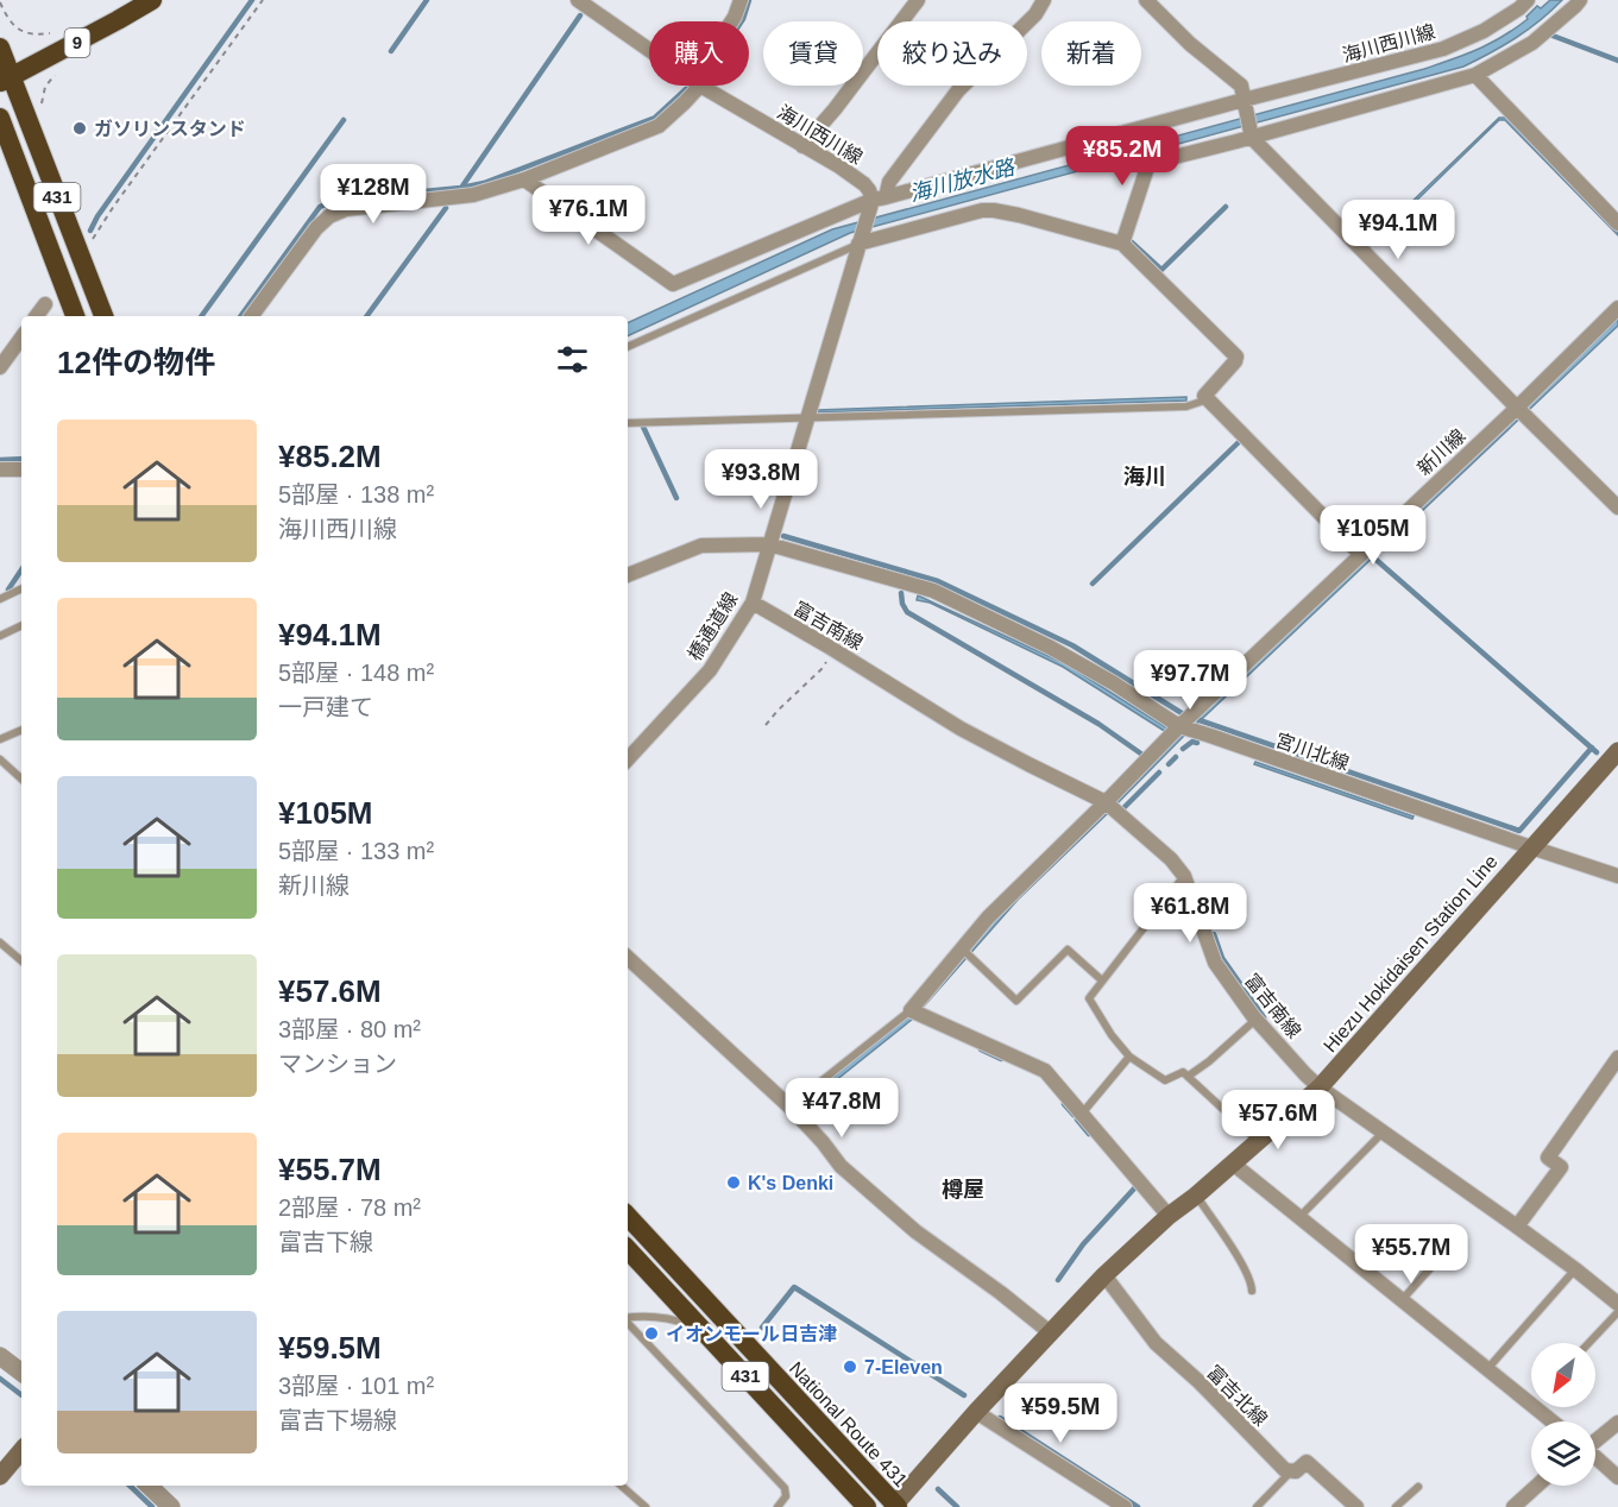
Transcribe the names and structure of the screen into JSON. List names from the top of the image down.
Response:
{
  "streets": {
    "highway": ["9", "431", "National Route 431"],
    "main road": ["Hiezu Hokidaisen Station Line"],
    "street": [
      "海川西川線",
      "新川線",
      "富吉南線",
      "橋通道線",
      "宮川北線",
      "富吉北線"
    ]
  },
  "crossings": [
    ["9", "431"],
    ["海川西川線", "橋通道線"],
    ["新川線", "富吉南線"],
    ["新川線", "宮川北線"],
    ["富吉南線", "橋通道線"],
    ["富吉南線", "Hiezu Hokidaisen Station Line"],
    ["橋通道線", "宮川北線"],
    ["宮川北線", "Hiezu Hokidaisen Station Line"],
    ["Hiezu Hokidaisen Station Line", "富吉北線"],
    ["Hiezu Hokidaisen Station Line", "National Route 431"]
  ],
  "districts": ["海川", "樽屋"],
  "water": ["海川放水路"],
  "places": [
    "ガソリンスタンド",
    "K's Denki",
    "イオンモール日吉津",
    "7-Eleven"
  ],
  "north": "bottom left",
  "page": {
    "chip": [
      "購入",
      "賃貸",
      "絞り込み",
      "新着"
    ],
    "price": [
      "¥85.2M",
      "¥128M",
      "¥76.1M",
      "¥94.1M",
      "¥93.8M",
      "¥105M",
      "¥97.7M",
      "¥61.8M",
      "¥47.8M",
      "¥57.6M",
      "¥55.7M",
      "¥59.5M"
    ],
    "heading": "12件の物件",
    "list": [
      {
        "name": "¥85.2M",
        "note": "5部屋 · 138 m² · 海川西川線"
      },
      {
        "name": "¥94.1M",
        "note": "5部屋 · 148 m² · 一戸建て"
      },
      {
        "name": "¥105M",
        "note": "5部屋 · 133 m² · 新川線"
      },
      {
        "name": "¥57.6M",
        "note": "3部屋 · 80 m² · マンション"
      },
      {
        "name": "¥55.7M",
        "note": "2部屋 · 78 m² · 富吉下線"
      },
      {
        "name": "¥59.5M",
        "note": "3部屋 · 101 m² · 富吉下場線"
      }
    ]
  }
}
